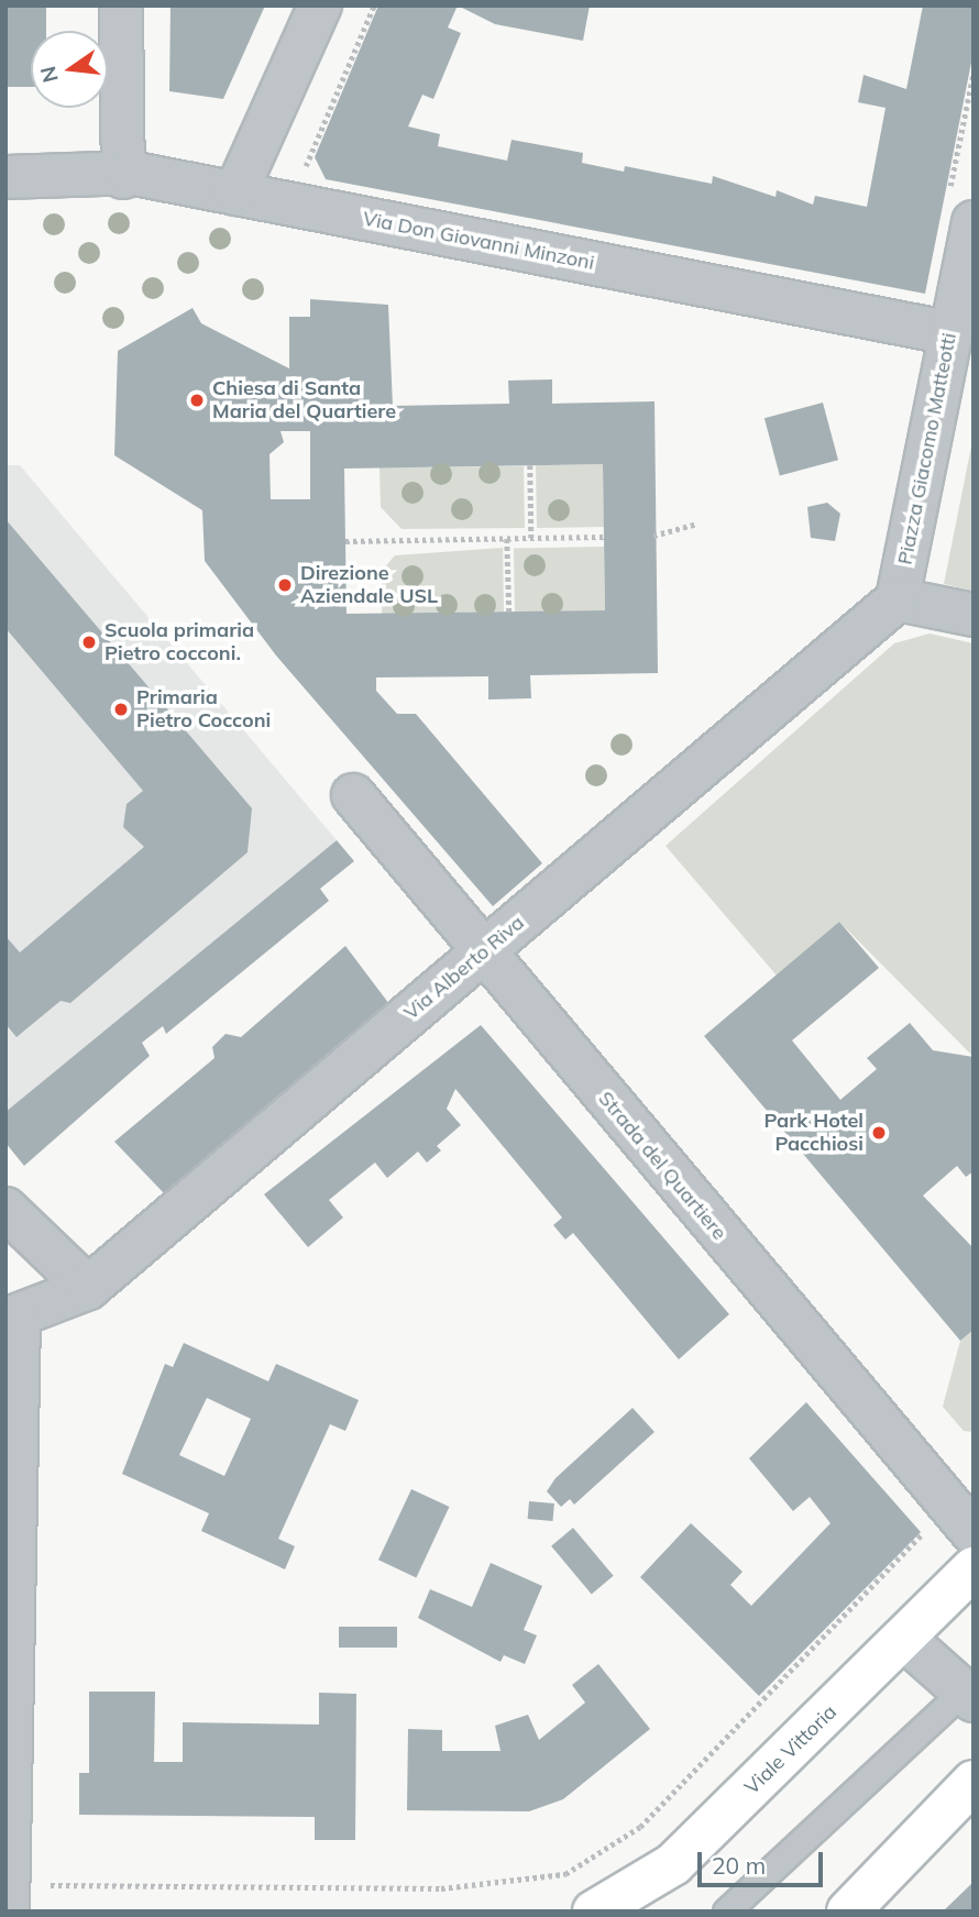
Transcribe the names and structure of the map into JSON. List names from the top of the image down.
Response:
{
  "streets": {
    "main road": ["Viale Vittoria"],
    "street": [
      "Via Don Giovanni Minzoni",
      "Piazza Giacomo Matteotti",
      "Via Alberto Riva",
      "Strada del Quartiere"
    ]
  },
  "crossings": [
    ["Via Don Giovanni Minzoni", "Piazza Giacomo Matteotti"],
    ["Piazza Giacomo Matteotti", "Via Alberto Riva"],
    ["Via Alberto Riva", "Strada del Quartiere"]
  ],
  "places": [
    "Chiesa di Santa Maria del Quartiere",
    "Direzione Aziendale USL",
    "Scuola primaria Pietro cocconi.",
    "Primaria Pietro Cocconi",
    "Park Hotel Pacchiosi"
  ],
  "scale_bar": "20 m",
  "north": "left"
}
